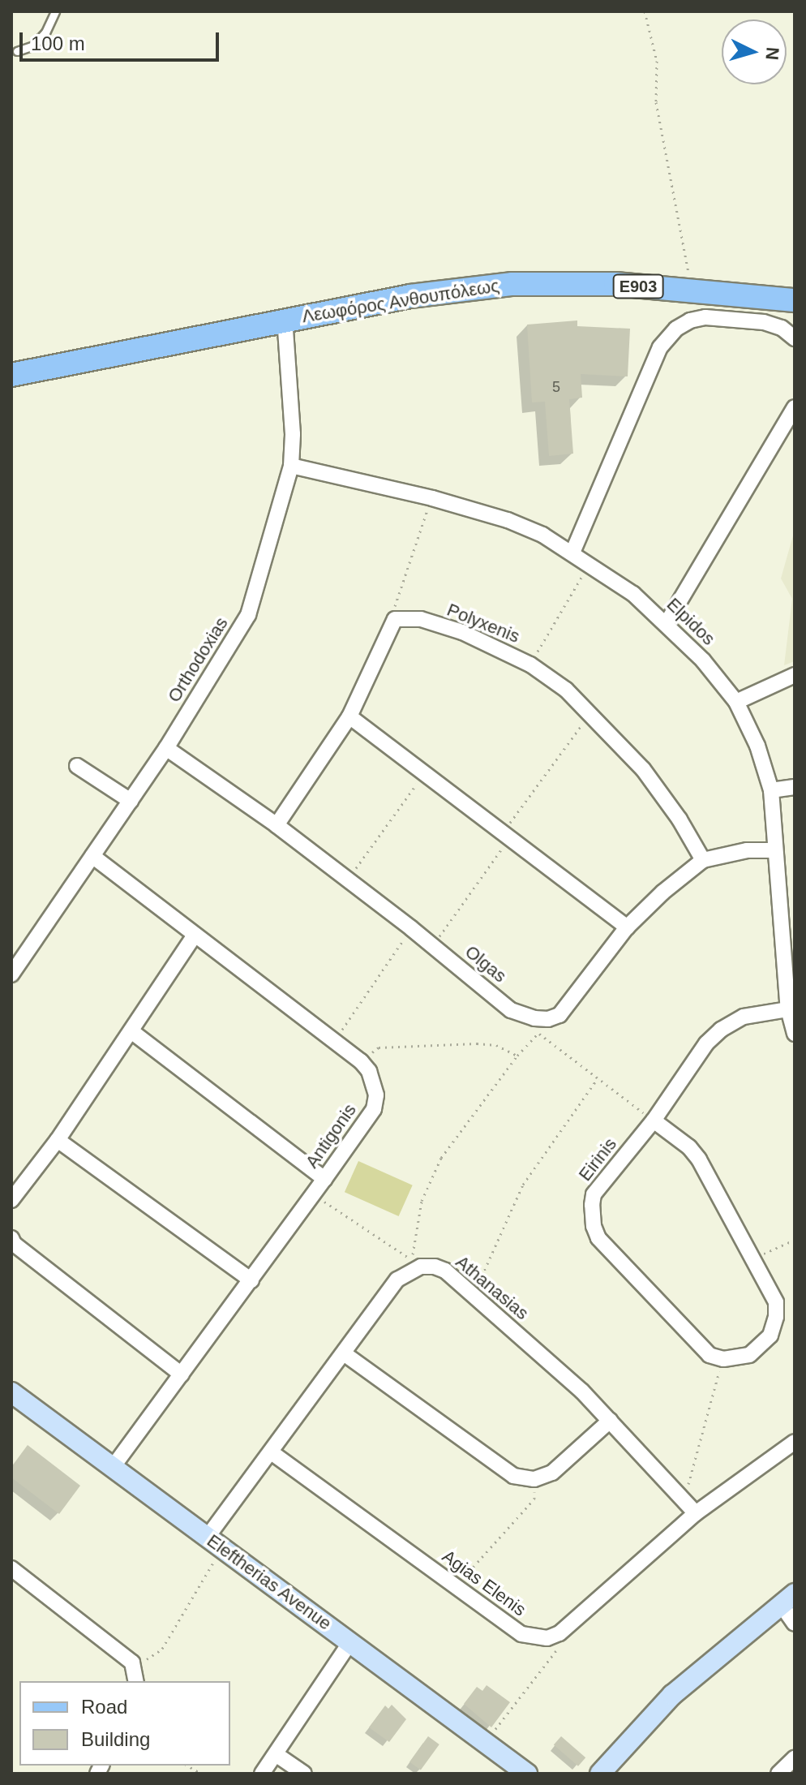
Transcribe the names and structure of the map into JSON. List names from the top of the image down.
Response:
{
  "streets": {
    "main road": ["E903", "Λεωφόρος Ανθουπόλεως", "Eleftherias Avenue"],
    "street": [
      "Elpidos",
      "Polyxenis",
      "Orthodoxias",
      "Olgas",
      "Antigonis",
      "Eirinis",
      "Athanasias",
      "Agias Elenis"
    ]
  },
  "crossings": [
    ["Λεωφόρος Ανθουπόλεως", "Orthodoxias"],
    ["Elpidos", "Orthodoxias"],
    ["Elpidos", "Eirinis"],
    ["Orthodoxias", "Olgas"],
    ["Orthodoxias", "Antigonis"],
    ["Antigonis", "Eleftherias Avenue"],
    ["Athanasias", "Eleftherias Avenue"],
    ["Athanasias", "Agias Elenis"]
  ],
  "house_numbers": ["5"],
  "legend": ["Road", "Building"],
  "scale_bar": "100 m",
  "north": "right"
}
